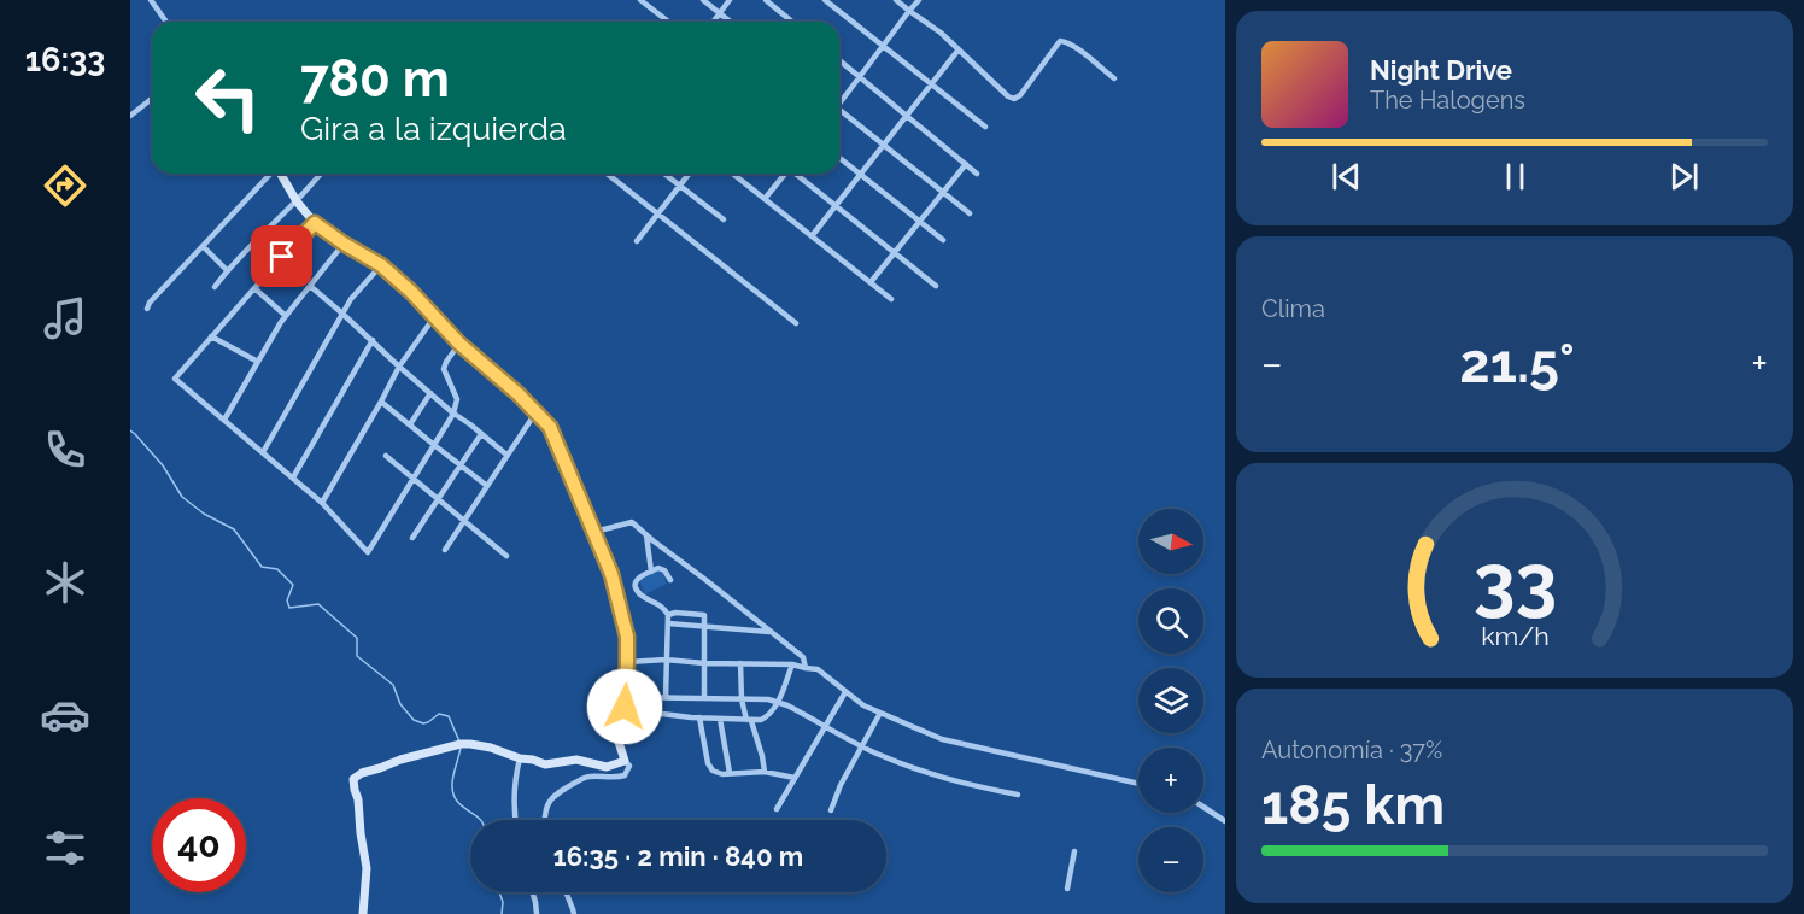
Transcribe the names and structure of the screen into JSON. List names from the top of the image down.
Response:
{
  "north": "right",
  "page": {
    "tabs": "16:33",
    "turn": ["780 m", "Gira a la izquierda"],
    "song": ["Night Drive", "The Halogens"],
    "tile": [
      "Clima",
      ["Autonomía · 37%", "185 km"]
    ],
    "heat": ["−", "21.5°", "+"],
    "map_buttons": ["+", "−"],
    "limit": "40",
    "trip": "16:35 · 2 min · 840 m",
    "gauge": ["33", "km/h"]
  }
}
